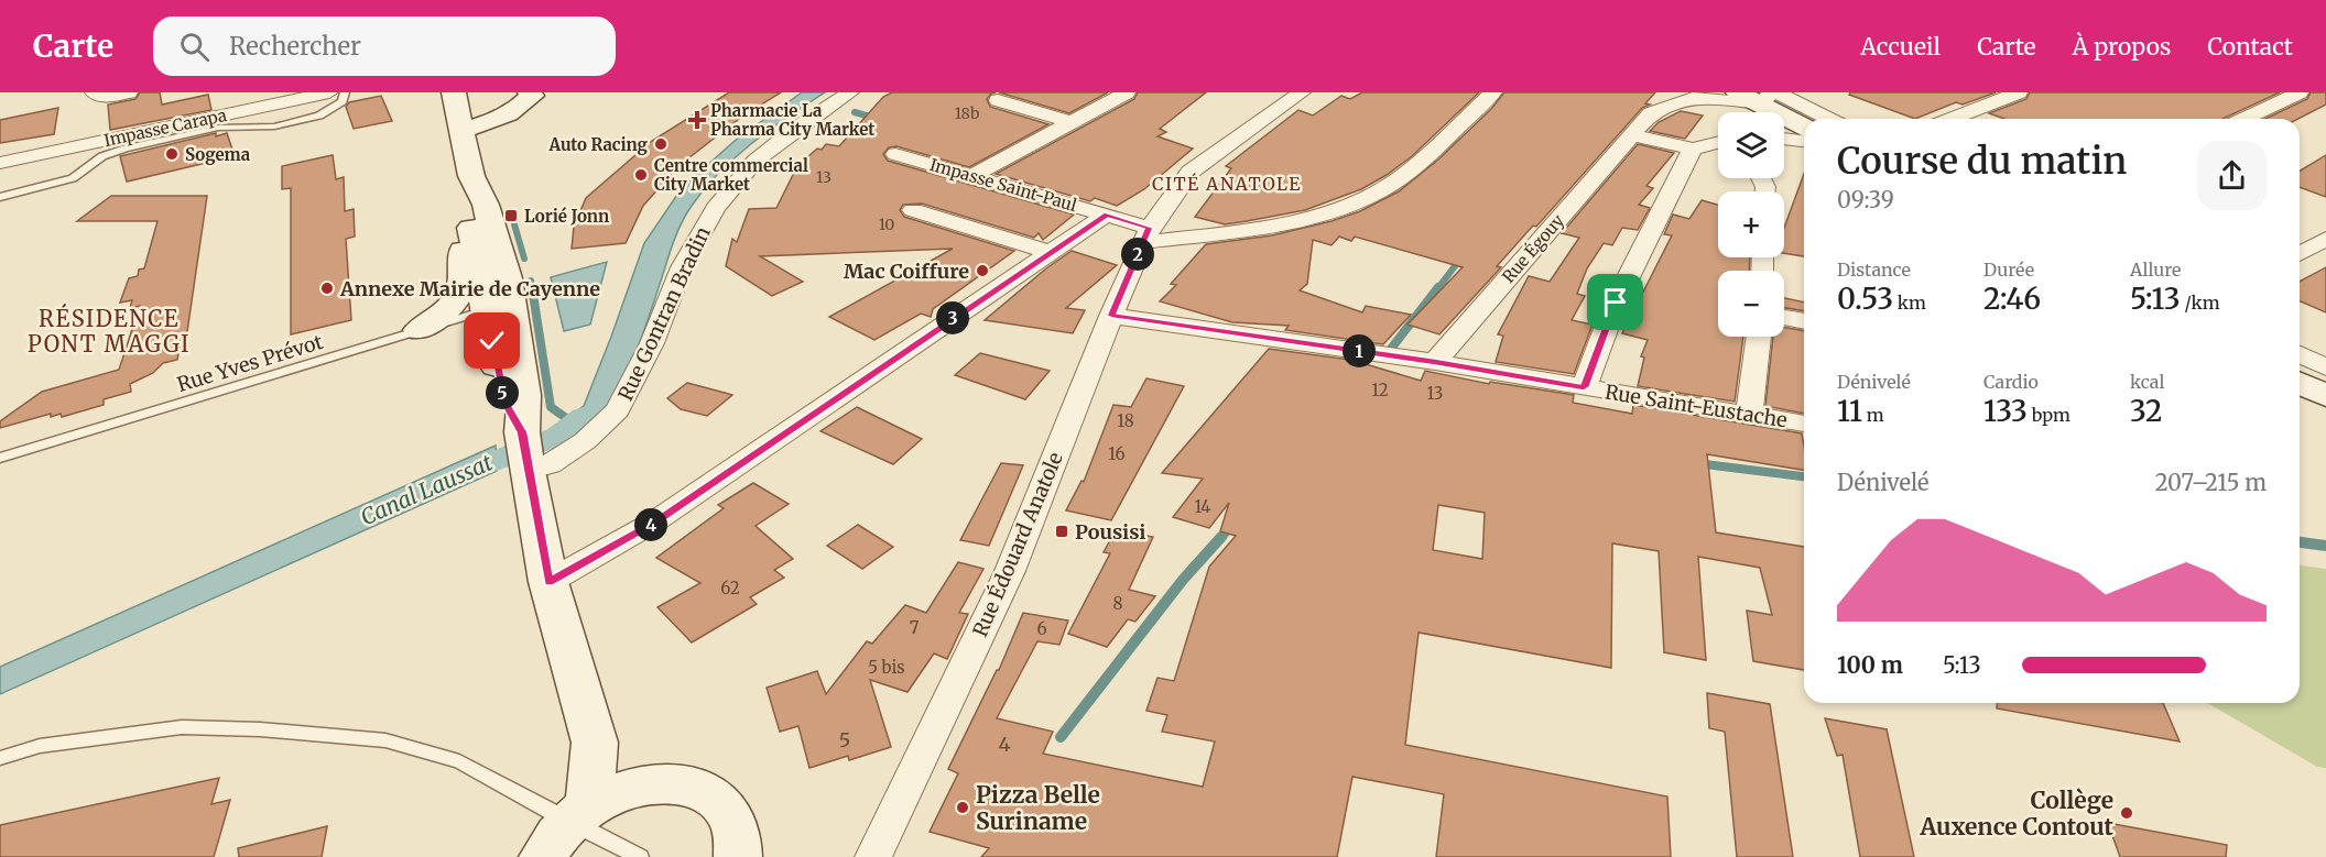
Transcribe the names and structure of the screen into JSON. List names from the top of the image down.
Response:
{
  "streets": {
    "street": [
      "Impasse Carapa",
      "Impasse Saint-Paul",
      "Rue Égouy",
      "Rue Gontran Bradin",
      "Rue Saint-Eustache",
      "Rue Édouard Anatole"
    ],
    "lane": ["Rue Yves Prévot"]
  },
  "crossings": [
    ["Impasse Saint-Paul", "Rue Édouard Anatole"],
    ["Rue Égouy", "Rue Saint-Eustache"],
    ["Rue Saint-Eustache", "Rue Édouard Anatole"]
  ],
  "districts": ["CITÉ ANATOLE", "RÉSIDENCE PONT MAGGI"],
  "water": ["Canal Laussat"],
  "places": {
    "health": ["Pharmacie La Pharma City Market"],
    "other": [
      "Auto Racing",
      "Sogema",
      "Centre commercial City Market",
      "Mac Coiffure",
      "Annexe Mairie de Cayenne",
      "Pizza Belle Suriname",
      "Collège Auxence Contout"
    ],
    "transit": ["Lorié Jonn", "Pousisi"]
  },
  "house_numbers": [
    "18b",
    "13",
    "10",
    "12",
    "13",
    "18",
    "16",
    "14",
    "62",
    "8",
    "7",
    "6",
    "5 bis",
    "5",
    "4"
  ],
  "page": {
    "header": "Carte",
    "search": "Rechercher",
    "nav": [
      "Accueil",
      "Carte",
      "À propos",
      "Contact"
    ],
    "map_buttons": ["+", "−"],
    "heading": ["Course du matin", "09:39"],
    "stats": [
      ["Distance", "0.53 km"],
      ["Durée", "2:46"],
      ["Allure", "5:13 /km"],
      ["Dénivelé", "11 m"],
      ["Cardio", "133 bpm"],
      ["kcal", "32"]
    ],
    "pins": [
      "2",
      "3",
      "1",
      "5",
      "4"
    ],
    "chart": ["Dénivelé", "207–215 m"],
    "list": [
      {
        "name": "100 m",
        "note": "5:13"
      }
    ]
  }
}
